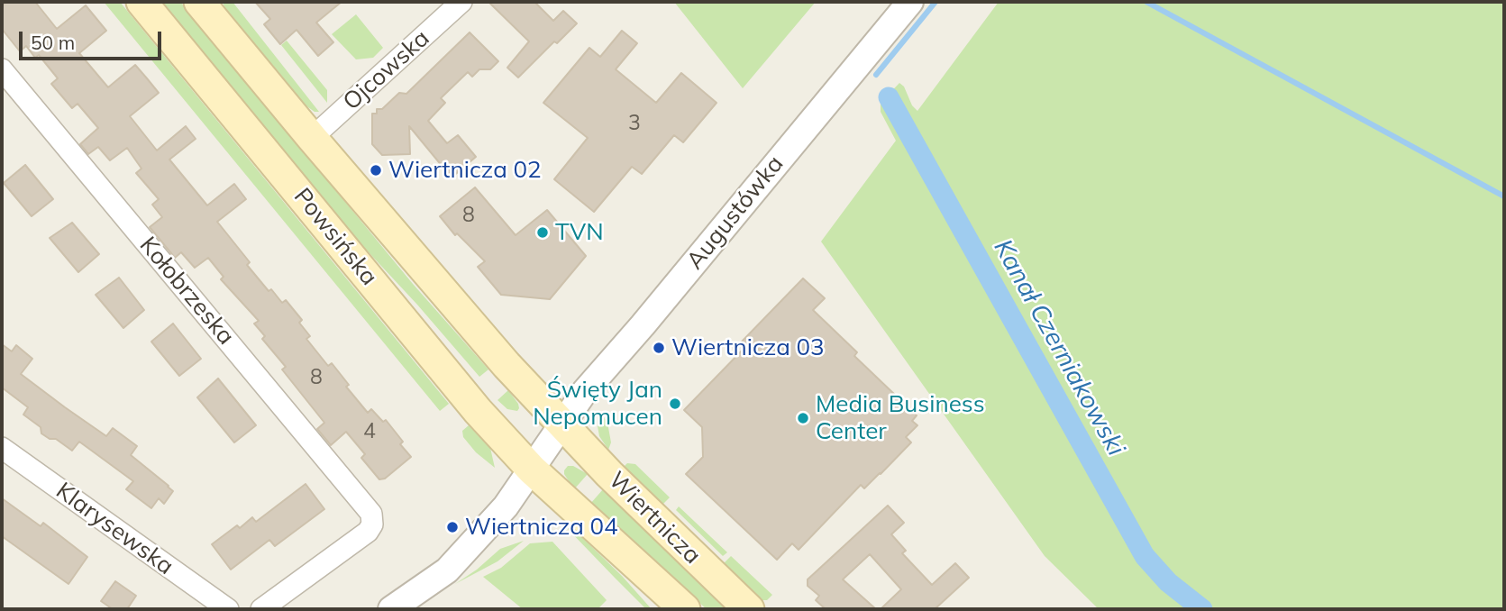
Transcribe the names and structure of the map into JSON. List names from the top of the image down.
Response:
{
  "streets": {
    "main road": ["Powsińska", "Wiertnicza"],
    "street": [
      "Ojcowska",
      "Augustówka",
      "Kołobrzeska",
      "Klarysewska"
    ]
  },
  "crossings": [
    ["Ojcowska", "Powsińska"],
    ["Augustówka", "Powsińska"],
    ["Augustówka", "Wiertnicza"],
    ["Powsińska", "Wiertnicza"]
  ],
  "water": ["Kanał Czerniakowski"],
  "places": [
    "Wiertnicza 02",
    "TVN",
    "Wiertnicza 03",
    "Święty Jan Nepomucen",
    "Media Business Center",
    "Wiertnicza 04"
  ],
  "house_numbers": [
    "3",
    "8",
    "8",
    "4"
  ],
  "scale_bar": "50 m"
}
